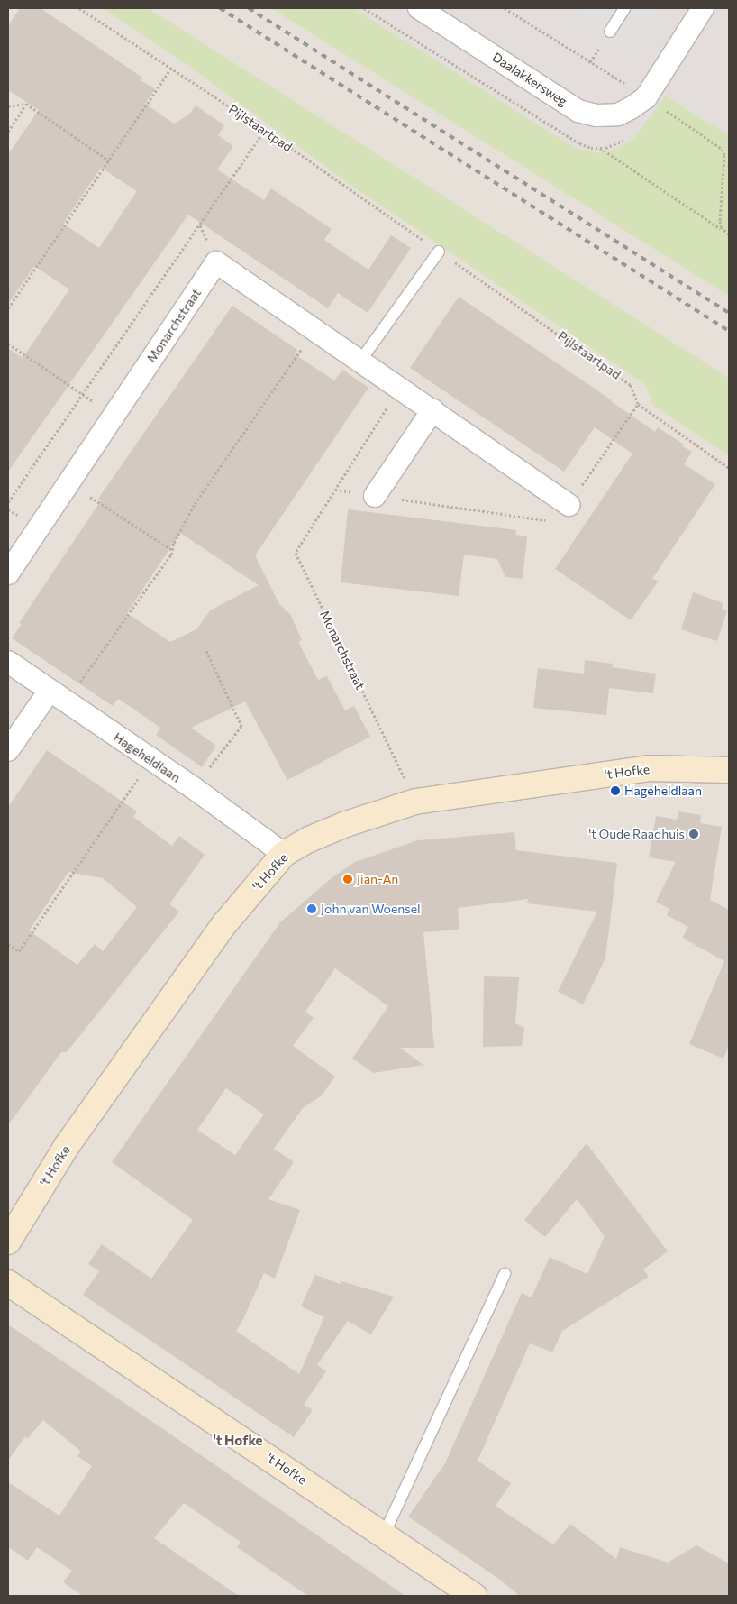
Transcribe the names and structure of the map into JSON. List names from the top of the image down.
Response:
{
  "streets": {
    "street": [
      "Daalakkersweg",
      "Monarchstraat",
      "Hageheldlaan",
      "'t Hofke"
    ],
    "path": ["Pijlstaartpad"]
  },
  "crossings": [
    ["Monarchstraat", "'t Hofke"],
    ["Hageheldlaan", "'t Hofke"]
  ],
  "districts": ["'t Hofke"],
  "places": [
    "Hageheldlaan",
    "'t Oude Raadhuis",
    "Jian-An",
    "John van Woensel"
  ]
}
